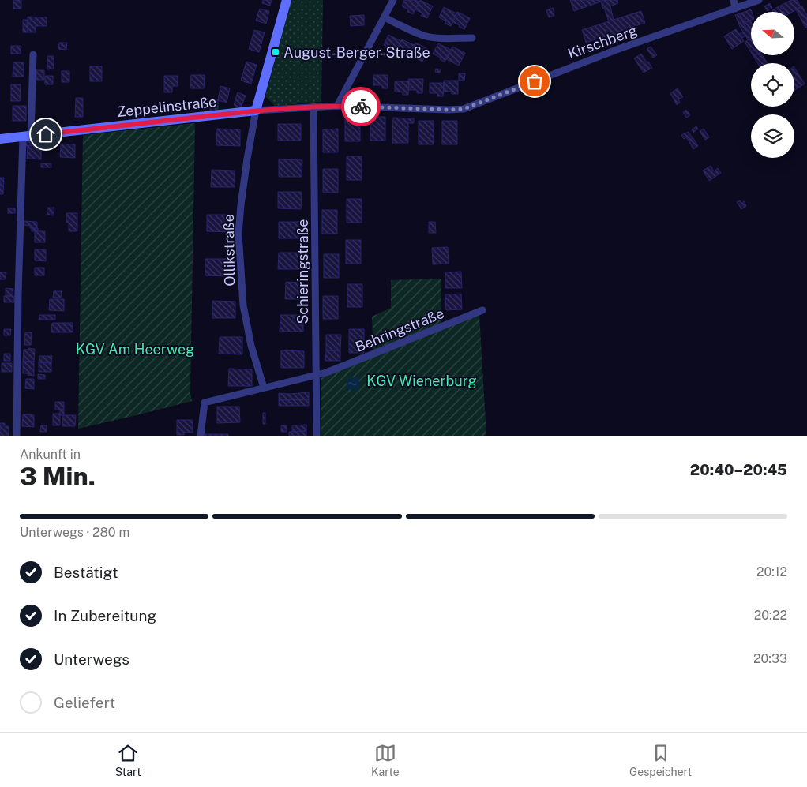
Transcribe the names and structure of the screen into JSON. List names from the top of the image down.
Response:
{
  "streets": {
    "street": [
      "Kirschberg",
      "Zeppelinstraße",
      "Ollikstraße",
      "Schieringstraße",
      "Behringstraße"
    ]
  },
  "crossings": [
    ["Kirschberg", "Zeppelinstraße"],
    ["Zeppelinstraße", "Ollikstraße"],
    ["Zeppelinstraße", "Schieringstraße"],
    ["Schieringstraße", "Behringstraße"]
  ],
  "parks": ["KGV Am Heerweg", "KGV Wienerburg"],
  "places": {
    "transit": ["August-Berger-Straße"]
  },
  "north": "left",
  "page": {
    "heading": ["3 Min.", "Ankunft in", "20:40–20:45"],
    "bar": "Unterwegs · 280 m",
    "list": [
      ["Bestätigt", "20:12"],
      ["In Zubereitung", "20:22"],
      ["Unterwegs", "20:33"],
      "Geliefert"
    ],
    "tabs": ["Start", "Karte", "Gespeichert"]
  }
}
